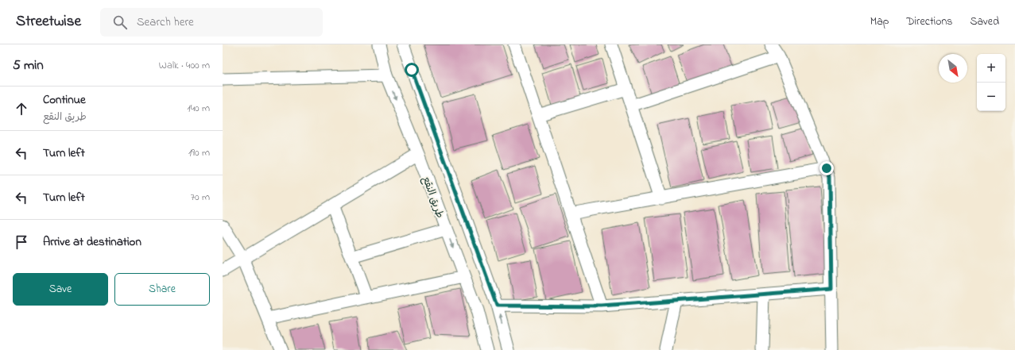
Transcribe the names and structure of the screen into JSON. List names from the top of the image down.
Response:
{
  "streets": {
    "street": ["طريق النقع"]
  },
  "north": "bottom right",
  "page": {
    "header": "Streetwise",
    "search": "Search here",
    "nav": ["Map", "Directions", "Saved"],
    "heading": ["5 min", "Walk · 400 m"],
    "map_buttons": ["+", "−"],
    "list": [
      ["Continue", "طريق النقع", "140 m"],
      ["Turn left", "190 m"],
      ["Turn left", "70 m"],
      "Arrive at destination"
    ],
    "buttons": ["Save", "Share"]
  }
}
